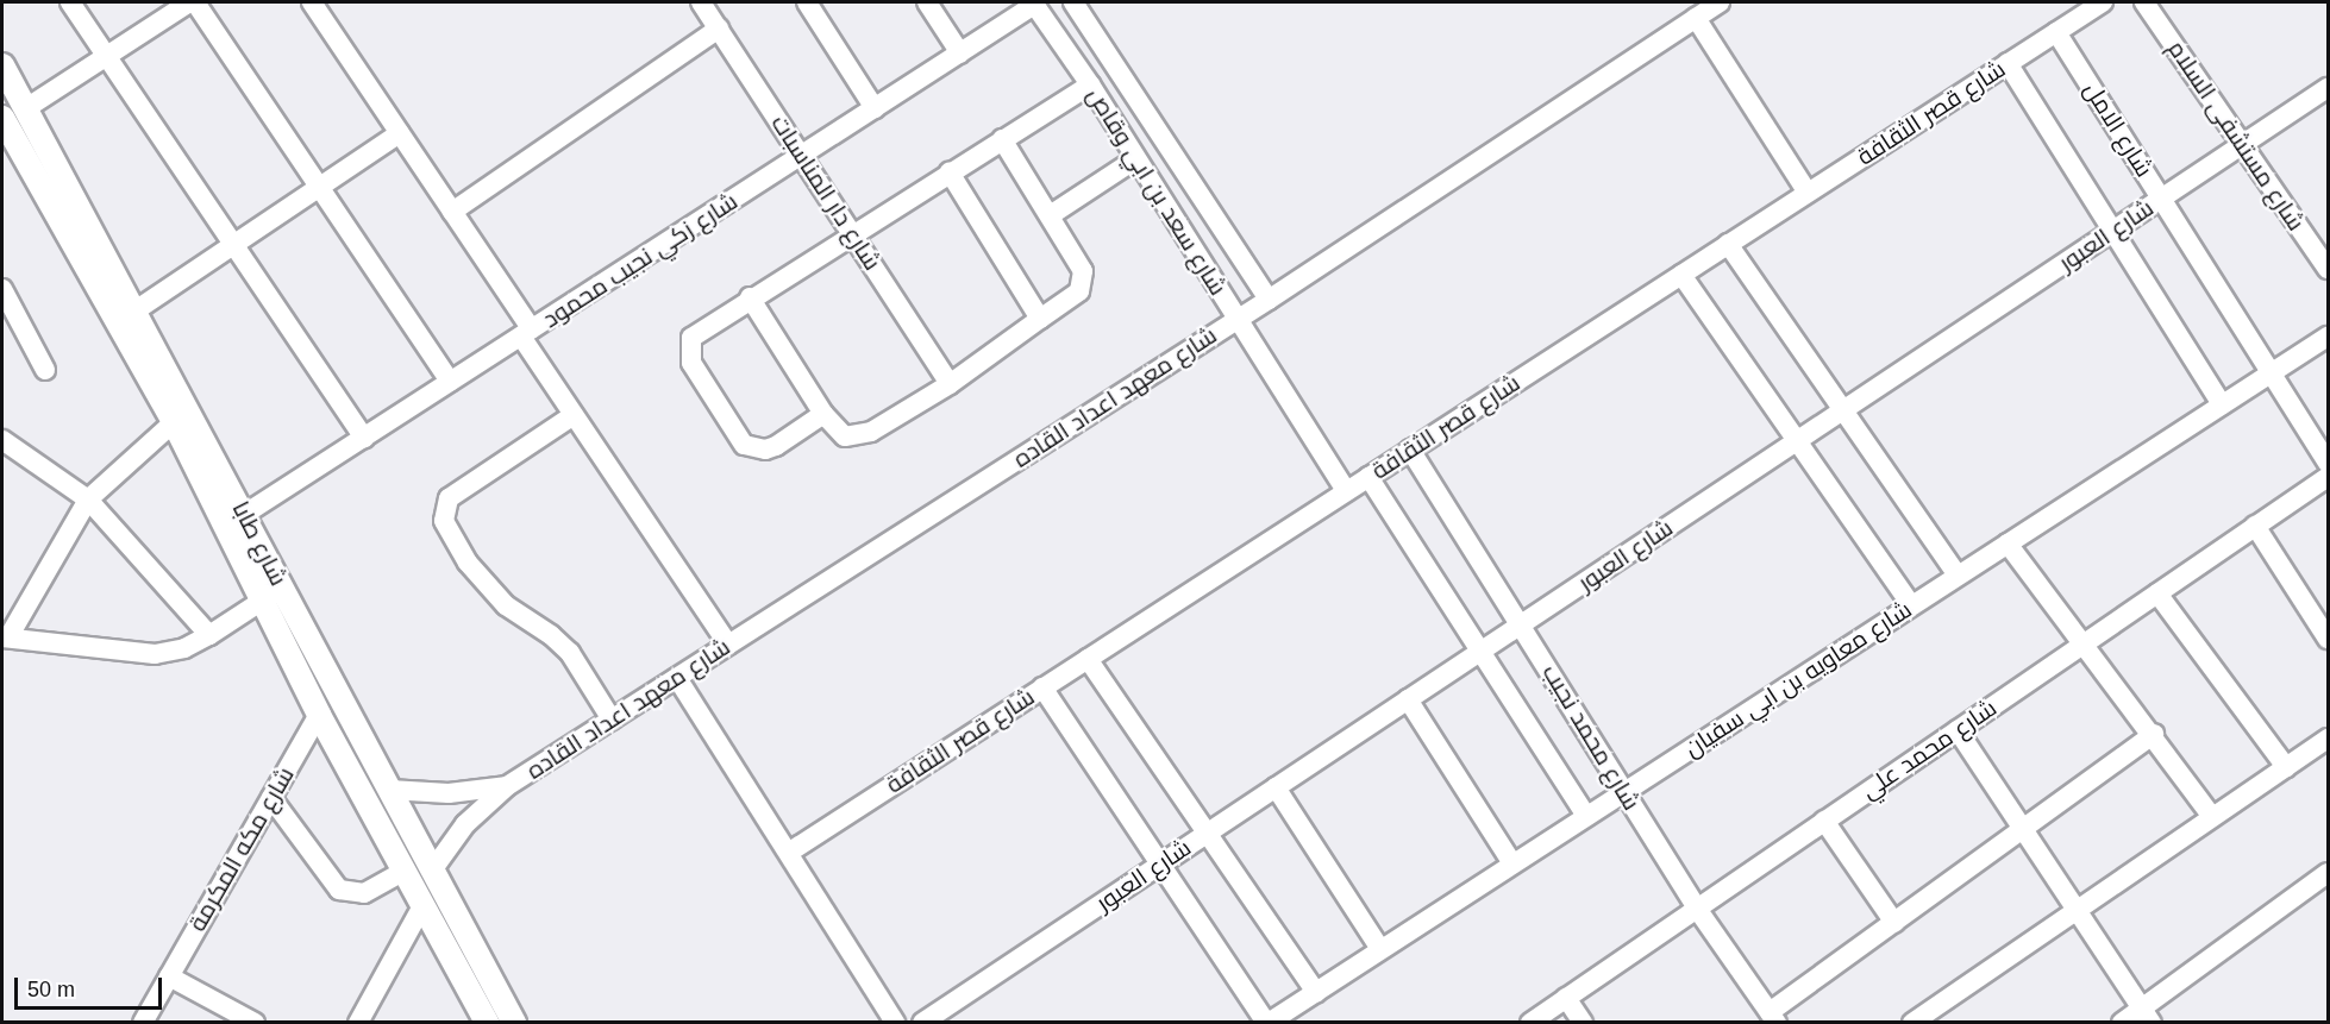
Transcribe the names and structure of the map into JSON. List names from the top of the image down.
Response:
{
  "streets": {
    "street": [
      "شارع قصر الثقافة",
      "شارع الامل",
      "شارع مستشفى السلام",
      "شارع سعد بن ابي وقاص",
      "شارع دار المناسبات",
      "شارع العبور",
      "شارع زكي نجيب محمود",
      "شارع معهد اعداد القاده",
      "شارع طابا",
      "شارع معاويه بن ابي سفيان",
      "شارع محمد نجيب",
      "شارع محمد علي",
      "شارع مكه المكرمة"
    ]
  },
  "crossings": [
    ["شارع قصر الثقافة", "شارع الامل"],
    ["شارع قصر الثقافة", "شارع سعد بن ابي وقاص"],
    ["شارع قصر الثقافة", "شارع محمد نجيب"],
    ["شارع الامل", "شارع العبور"],
    ["شارع الامل", "شارع معاويه بن ابي سفيان"],
    ["شارع مستشفى السلام", "شارع العبور"],
    ["شارع سعد بن ابي وقاص", "شارع زكي نجيب محمود"],
    ["شارع سعد بن ابي وقاص", "شارع معهد اعداد القاده"],
    ["شارع دار المناسبات", "شارع زكي نجيب محمود"],
    ["شارع العبور", "شارع محمد نجيب"],
    ["شارع زكي نجيب محمود", "شارع طابا"],
    ["شارع معهد اعداد القاده", "شارع طابا"],
    ["شارع طابا", "شارع مكه المكرمة"],
    ["شارع معاويه بن ابي سفيان", "شارع محمد نجيب"],
    ["شارع محمد نجيب", "شارع محمد علي"]
  ],
  "scale_bar": "50 m"
}
